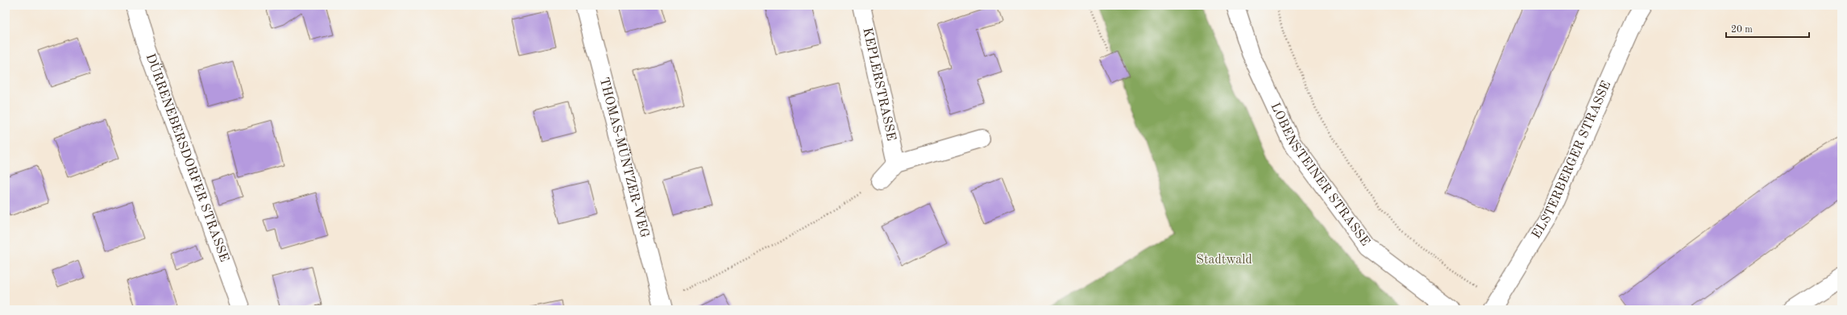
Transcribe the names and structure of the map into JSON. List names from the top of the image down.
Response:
{
  "streets": {
    "street": [
      "KEPLERSTRASSE",
      "THOMAS-MÜNTZER-WEG",
      "DÜRRENEBERSDORFER STRASSE",
      "ELSTERBERGER STRASSE",
      "LOBENSTEINER STRASSE"
    ]
  },
  "parks": ["Stadtwald"],
  "scale_bar": "20 m"
}
